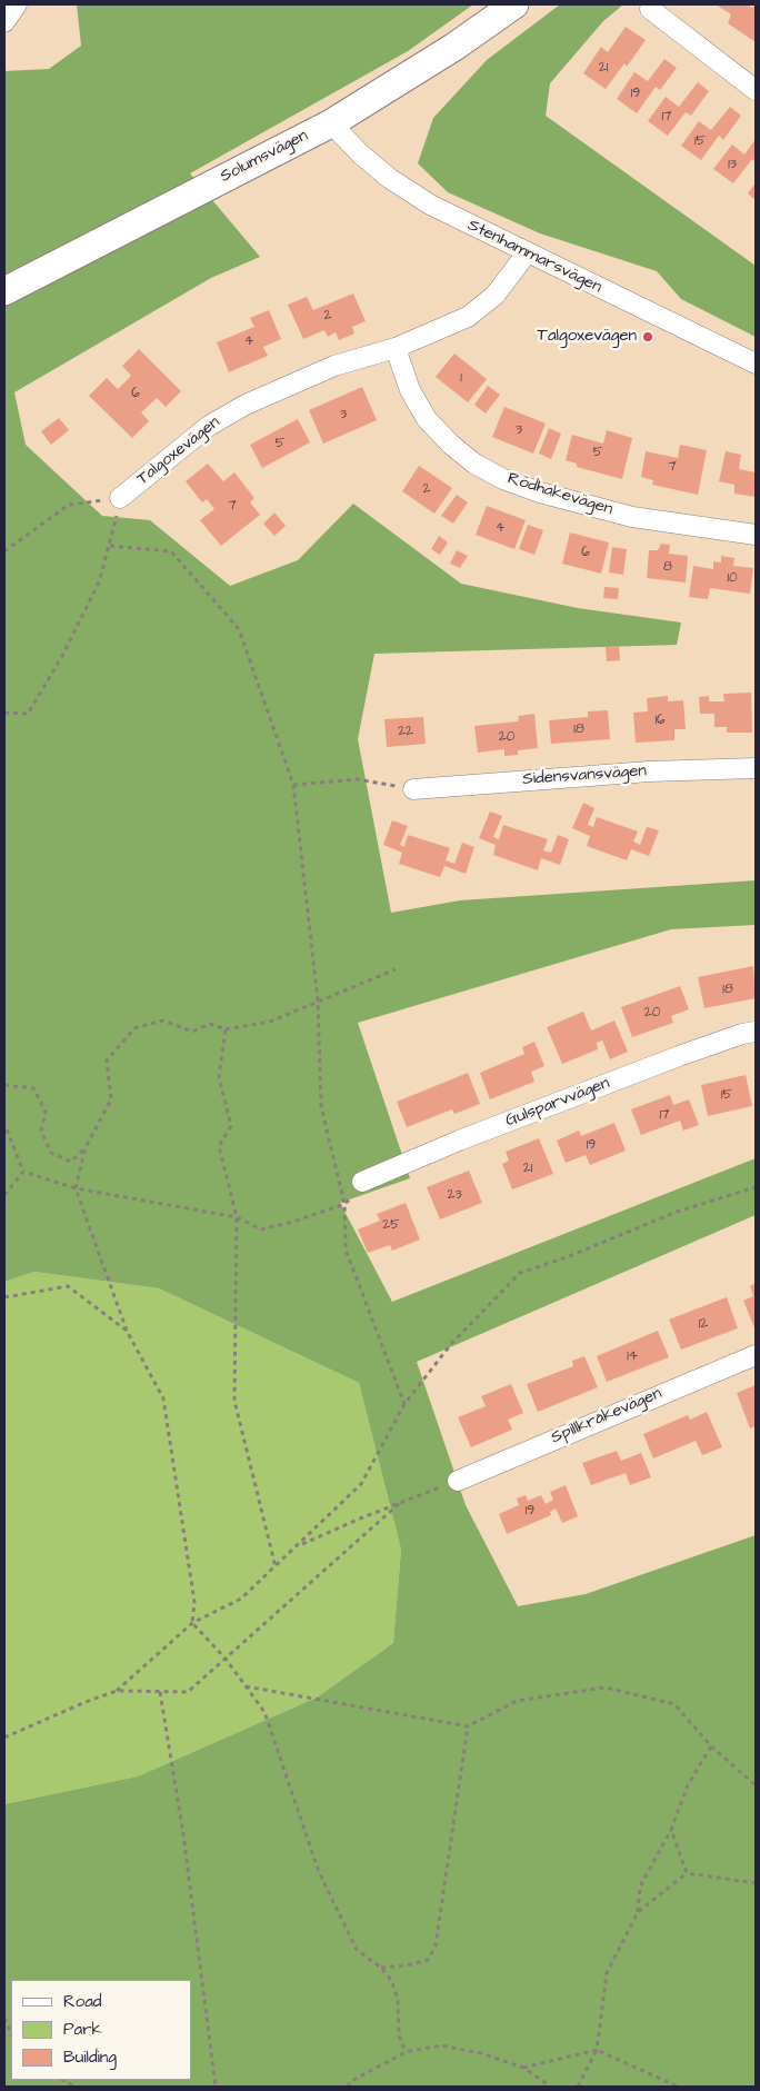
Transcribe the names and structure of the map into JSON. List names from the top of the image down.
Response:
{
  "streets": {
    "main road": ["Solumsvägen"],
    "street": [
      "Stenhammarsvägen",
      "Talgoxevägen",
      "Rödhakevägen",
      "Sidensvansvägen",
      "Gulsparvvägen",
      "Spillkråkevägen"
    ]
  },
  "crossings": [
    ["Solumsvägen", "Stenhammarsvägen"],
    ["Stenhammarsvägen", "Talgoxevägen"],
    ["Talgoxevägen", "Rödhakevägen"]
  ],
  "places": ["Talgoxevägen"],
  "house_numbers": [
    "21",
    "19",
    "17",
    "15",
    "13",
    "2",
    "4",
    "1",
    "6",
    "3",
    "3",
    "5",
    "5",
    "7",
    "2",
    "7",
    "4",
    "6",
    "8",
    "10",
    "16",
    "18",
    "22",
    "20",
    "18",
    "20",
    "15",
    "17",
    "19",
    "21",
    "23",
    "25",
    "12",
    "14",
    "19"
  ],
  "legend": ["Road", "Park", "Building"]
}
